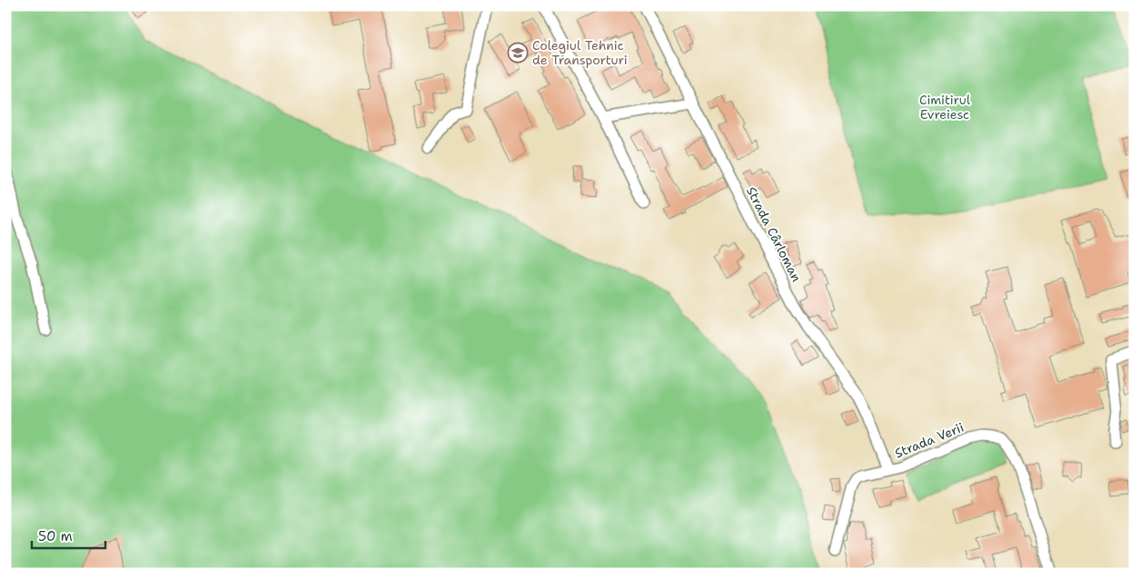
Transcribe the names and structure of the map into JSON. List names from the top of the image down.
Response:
{
  "streets": {
    "street": ["Strada Cârloman", "Strada Verii"]
  },
  "crossings": [
    ["Strada Cârloman", "Strada Verii"]
  ],
  "parks": ["Cimitirul Evreiesc"],
  "places": {
    "school or university": ["Colegiul Tehnic de Transporturi"]
  },
  "scale_bar": "50 m"
}
